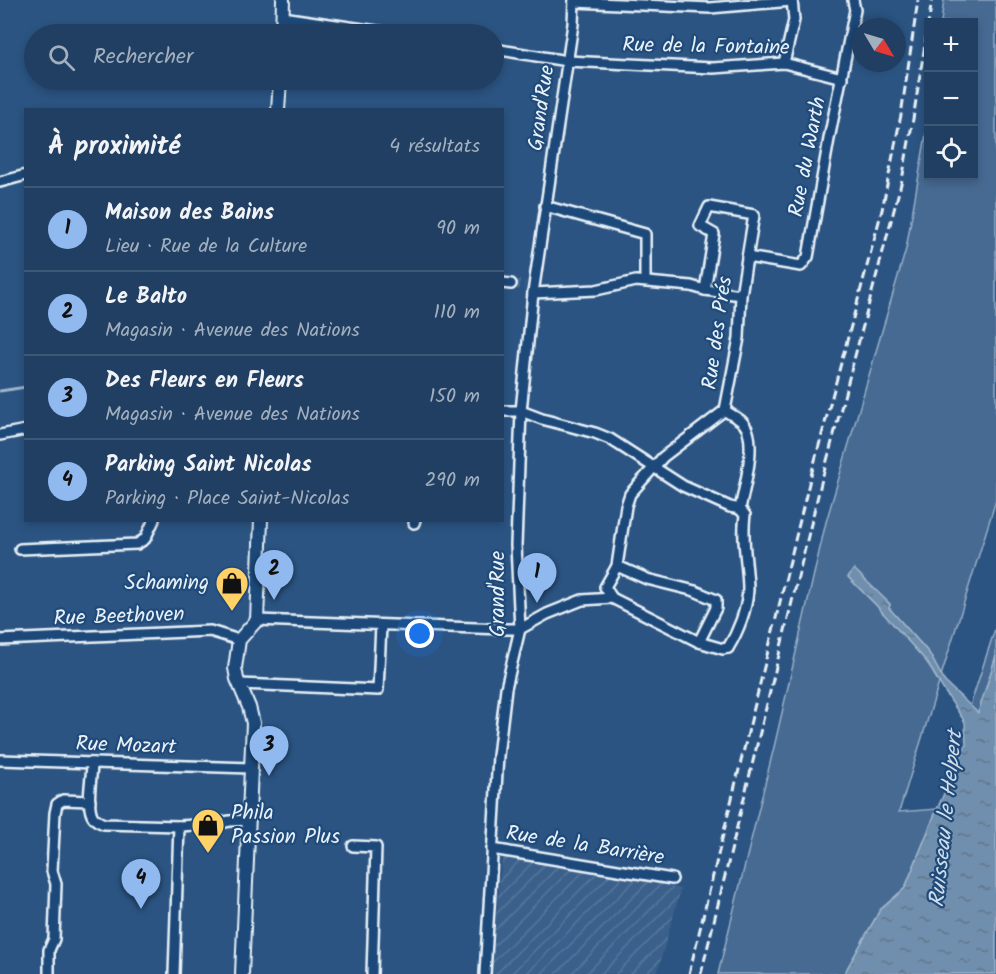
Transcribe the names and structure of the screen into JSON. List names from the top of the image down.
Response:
{
  "streets": {
    "street": [
      "Rue de la Fontaine",
      "Grand'Rue",
      "Rue du Warth",
      "Rue des Prés",
      "Rue Beethoven",
      "Rue Mozart",
      "Rue de la Barrière"
    ]
  },
  "crossings": [
    ["Rue de la Fontaine", "Grand'Rue"],
    ["Rue de la Fontaine", "Rue du Warth"],
    ["Grand'Rue", "Rue de la Barrière"],
    ["Rue du Warth", "Rue des Prés"]
  ],
  "water": ["Ruisseau le Helpert"],
  "places": {
    "shop": ["Schaming", "Phila Passion Plus"]
  },
  "north": "bottom right",
  "page": {
    "map_buttons": ["+", "−"],
    "search": "Rechercher",
    "heading": ["À proximité", "4 résultats"],
    "list": [
      {
        "mark": "1",
        "name": "Maison des Bains",
        "note": "Lieu · Rue de la Culture",
        "value": "90 m"
      },
      {
        "mark": "2",
        "name": "Le Balto",
        "note": "Magasin · Avenue des Nations",
        "value": "110 m"
      },
      {
        "mark": "3",
        "name": "Des Fleurs en Fleurs",
        "note": "Magasin · Avenue des Nations",
        "value": "150 m"
      },
      {
        "mark": "4",
        "name": "Parking Saint Nicolas",
        "note": "Parking · Place Saint-Nicolas",
        "value": "290 m"
      }
    ],
    "pins": [
      "2",
      "1",
      "3",
      "4"
    ]
  }
}
